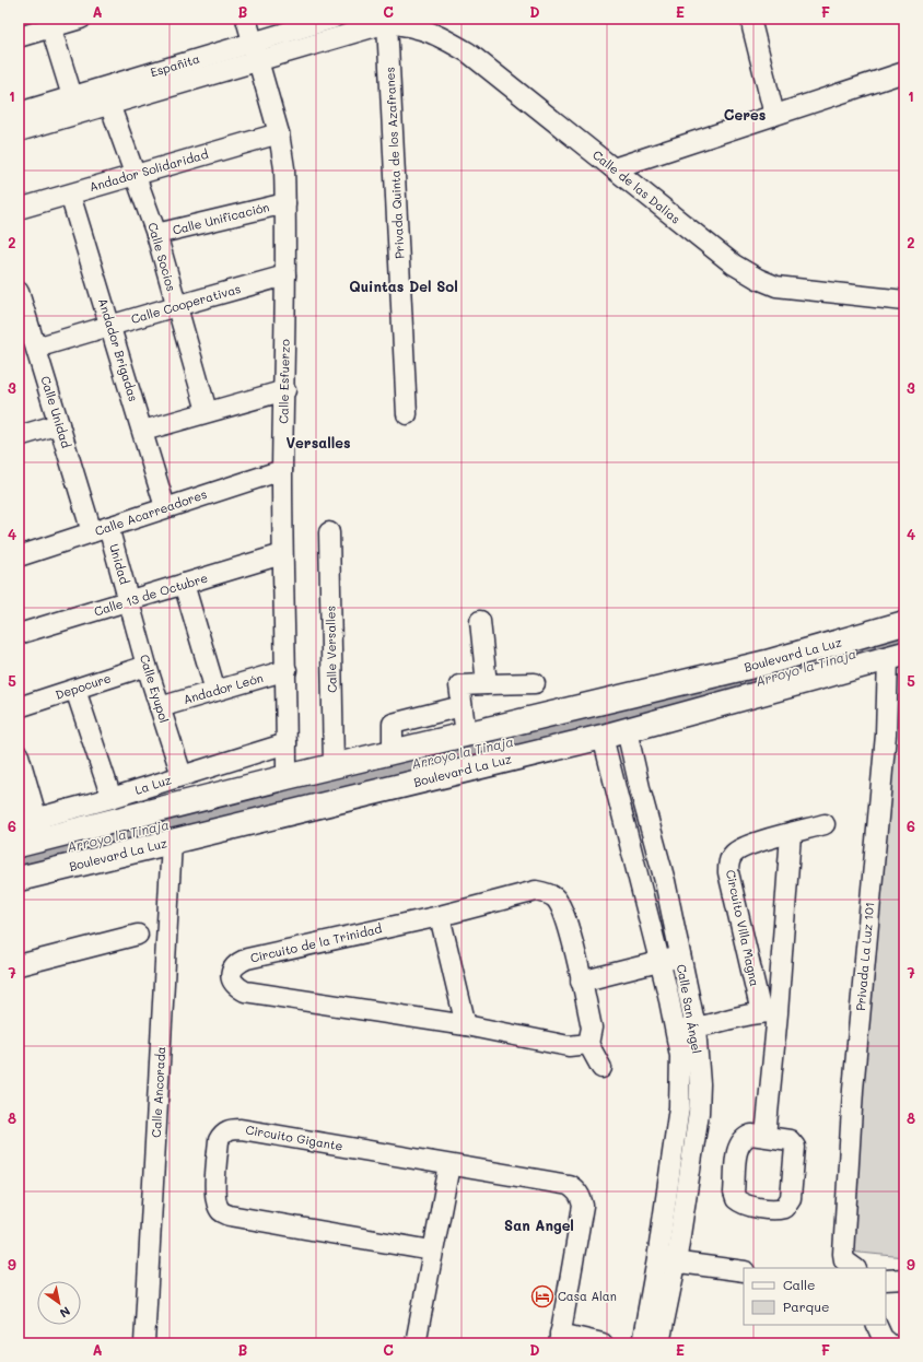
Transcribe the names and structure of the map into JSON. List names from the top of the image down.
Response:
{
  "streets": {
    "main road": ["Boulevard La Luz"],
    "street": [
      "Españita",
      "Privada Quinta de los Azafranes",
      "Andador Solidaridad",
      "Calle de las Dalias",
      "Calle Unificación",
      "Calle Socios",
      "Calle Cooperativas",
      "Andador Brigadas",
      "Calle Esfuerzo",
      "Calle Unidad",
      "Calle Acarreadores",
      "Unidad",
      "Calle 13 de Octubre",
      "Calle Versalles",
      "Depocure",
      "Calle Eyupol",
      "Andador León",
      "La Luz",
      "Circuito Villa Magna",
      "Circuito de la Trinidad",
      "Privada La Luz 101",
      "Calle San Ángel",
      "Calle Ancorada",
      "Circuito Gigante"
    ]
  },
  "crossings": [
    ["Españita", "Calle Esfuerzo"],
    ["Privada Quinta de los Azafranes", "Calle de las Dalias"],
    ["Andador Solidaridad", "Calle Socios"],
    ["Andador Solidaridad", "Andador Brigadas"],
    ["Andador Solidaridad", "Calle Esfuerzo"],
    ["Calle Unificación", "Calle Socios"],
    ["Calle Unificación", "Calle Esfuerzo"],
    ["Calle Socios", "Calle Cooperativas"],
    ["Calle Cooperativas", "Andador Brigadas"],
    ["Calle Cooperativas", "Calle Esfuerzo"],
    ["Calle Cooperativas", "Calle Unidad"],
    ["Andador Brigadas", "Calle Acarreadores"],
    ["Calle Esfuerzo", "Calle Acarreadores"],
    ["Calle Esfuerzo", "Calle 13 de Octubre"],
    ["Calle Esfuerzo", "Boulevard La Luz"],
    ["Calle Esfuerzo", "Andador León"],
    ["Calle Esfuerzo", "La Luz"],
    ["Calle Unidad", "Calle Acarreadores"],
    ["Calle Unidad", "Unidad"],
    ["Calle Acarreadores", "Unidad"],
    ["Unidad", "Calle 13 de Octubre"],
    ["Unidad", "Calle Eyupol"],
    ["Calle 13 de Octubre", "Calle Eyupol"],
    ["Calle Versalles", "Boulevard La Luz"],
    ["Boulevard La Luz", "La Luz"],
    ["Boulevard La Luz", "Privada La Luz 101"],
    ["Boulevard La Luz", "Calle San Ángel"],
    ["Boulevard La Luz", "Calle Ancorada"],
    ["Depocure", "Calle Eyupol"],
    ["Calle Eyupol", "Andador León"],
    ["Calle Eyupol", "La Luz"]
  ],
  "districts": [
    "Ceres",
    "Quintas Del Sol",
    "Versalles",
    "San Angel"
  ],
  "water": ["Arroyo la Tinaja"],
  "places": {
    "hotel": ["Casa Alan"]
  },
  "legend": ["Calle", "Parque"],
  "north": "bottom right",
  "grid": {
    "columns": [
      "A",
      "B",
      "C",
      "D",
      "E",
      "F"
    ],
    "rows": [
      "1",
      "2",
      "3",
      "4",
      "5",
      "6",
      "7",
      "8",
      "9"
    ]
  }
}
